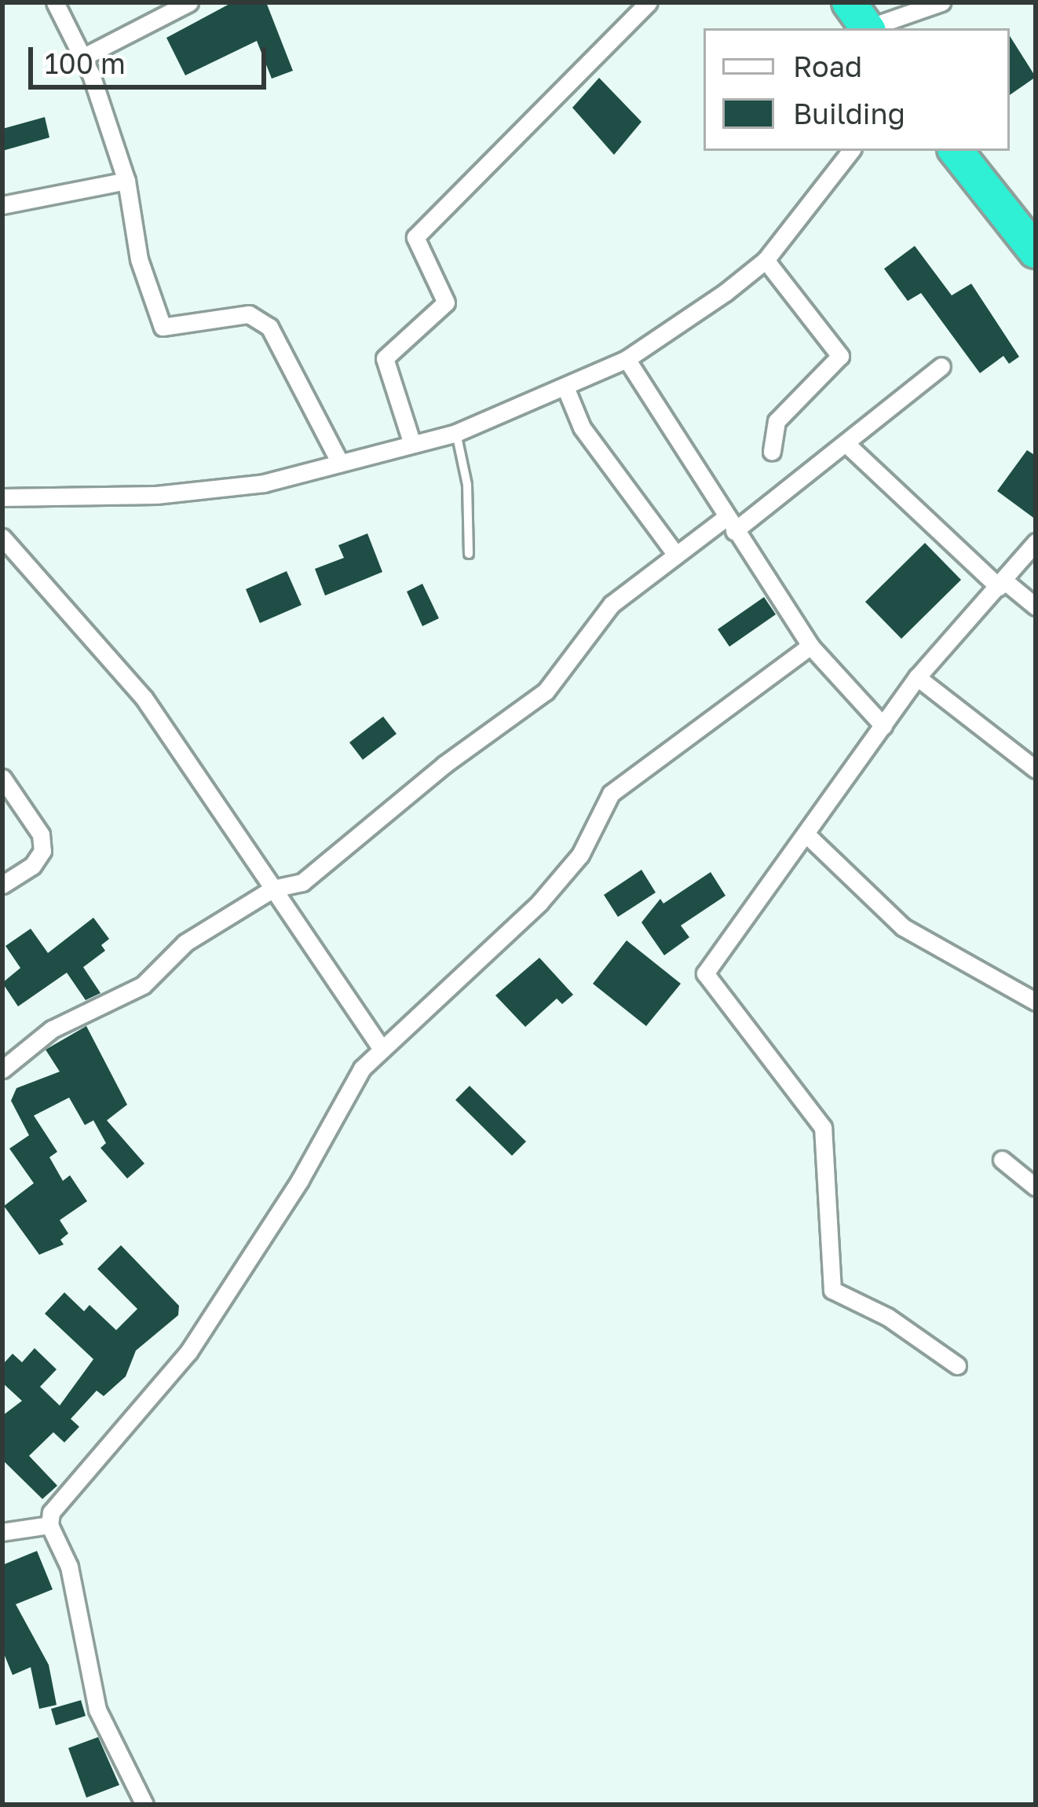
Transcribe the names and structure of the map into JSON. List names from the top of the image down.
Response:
{
  "legend": ["Road", "Building"],
  "scale_bar": "100 m"
}
